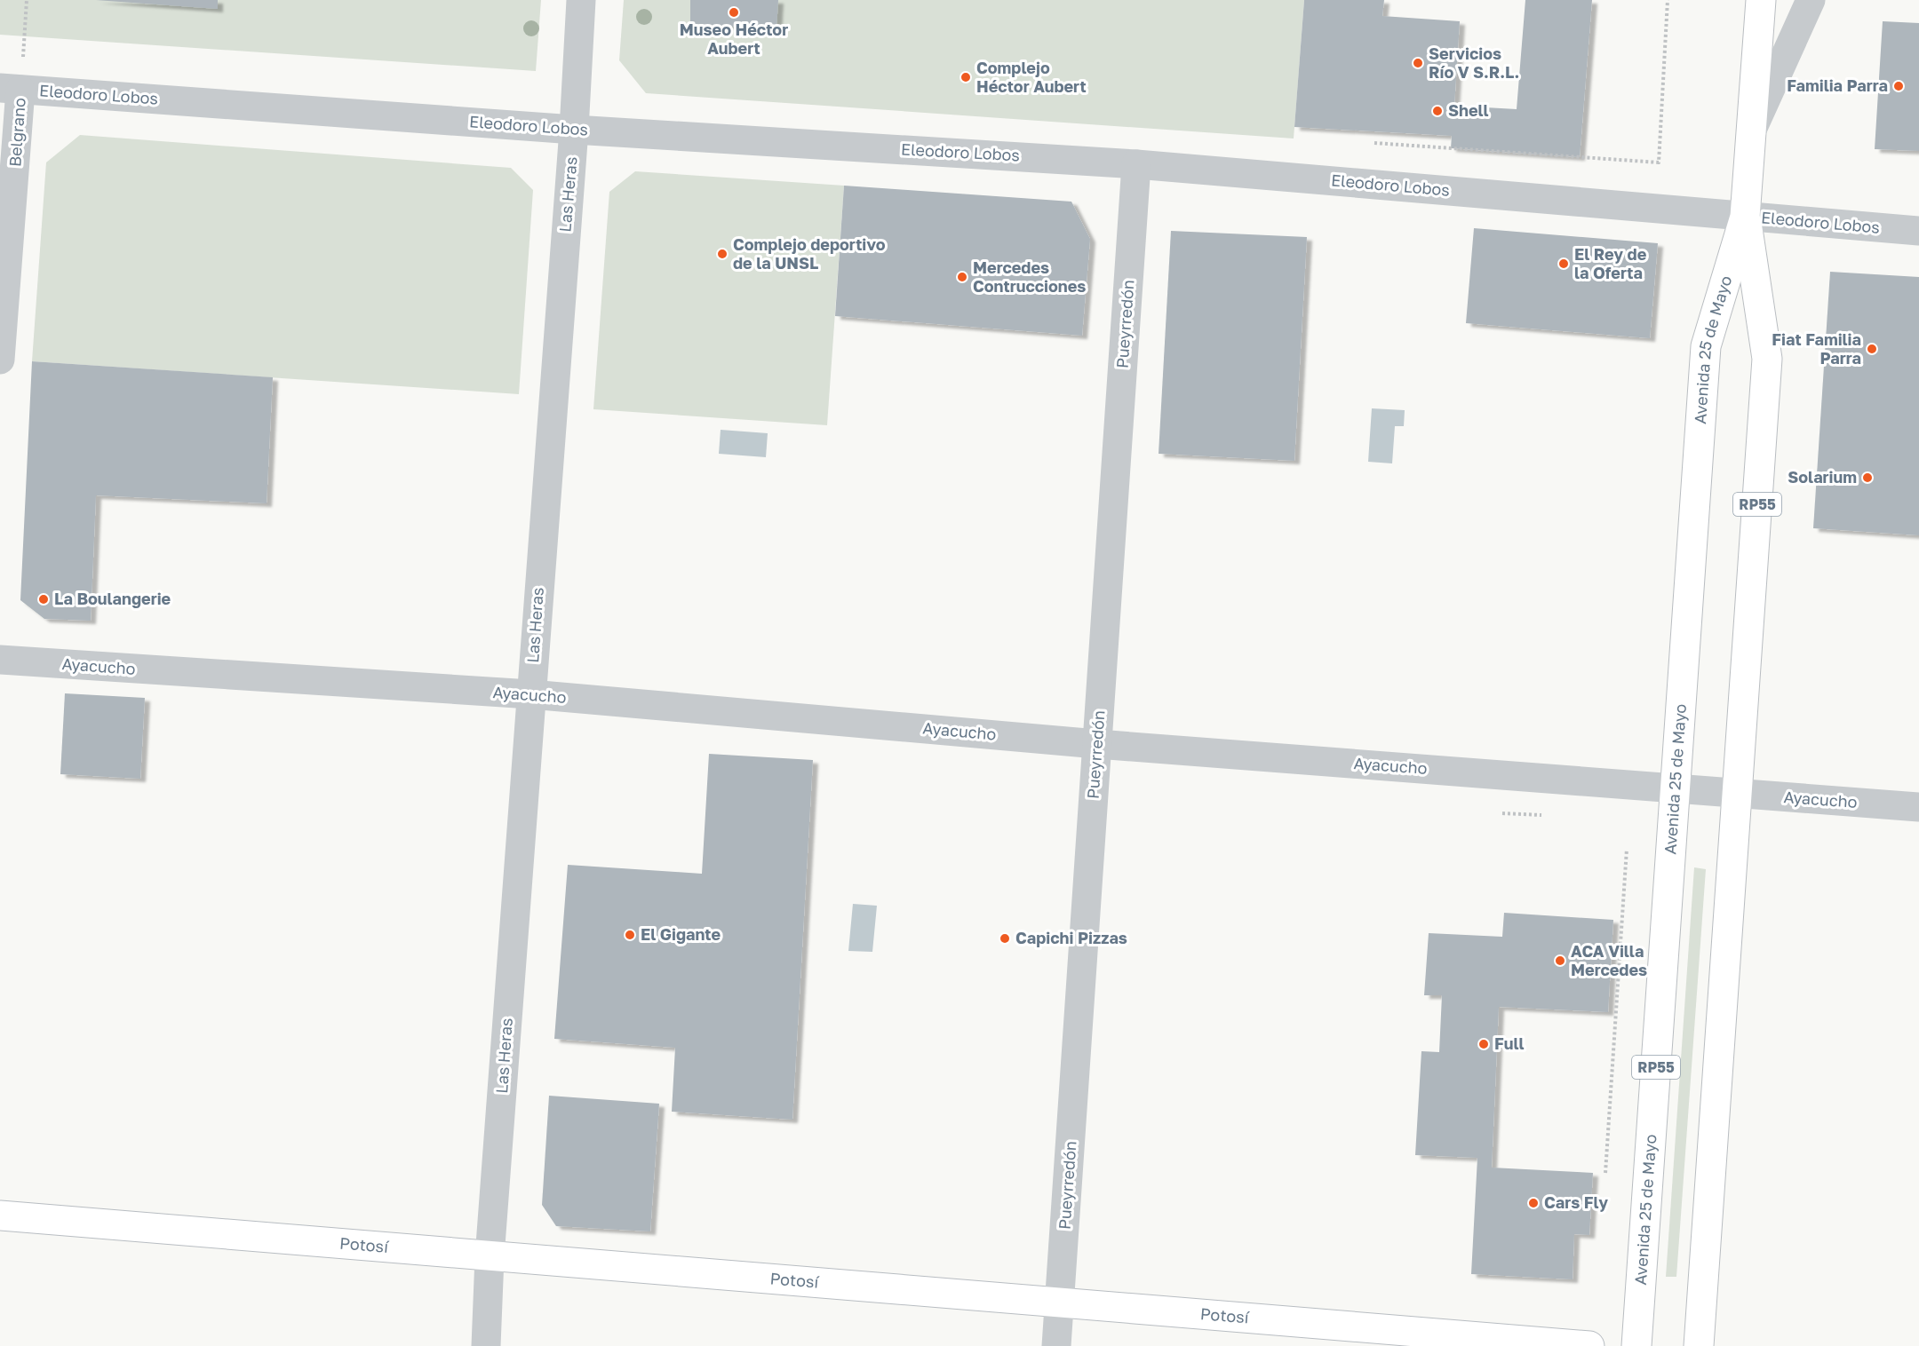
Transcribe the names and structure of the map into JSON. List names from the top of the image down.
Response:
{
  "streets": {
    "main road": ["Avenida 25 de Mayo", "RP55", "Potosí"],
    "street": [
      "Eleodoro Lobos",
      "Belgrano",
      "Las Heras",
      "Pueyrredón",
      "Ayacucho"
    ]
  },
  "crossings": [
    ["Eleodoro Lobos", "Belgrano"],
    ["Eleodoro Lobos", "Las Heras"],
    ["Eleodoro Lobos", "Pueyrredón"],
    ["Eleodoro Lobos", "Avenida 25 de Mayo"],
    ["Las Heras", "Ayacucho"],
    ["Las Heras", "Potosí"],
    ["Pueyrredón", "Ayacucho"],
    ["Pueyrredón", "Potosí"],
    ["Avenida 25 de Mayo", "Ayacucho"]
  ],
  "places": [
    "Museo Héctor Aubert",
    "Servicios Río V S.R.L.",
    "Complejo Héctor Aubert",
    "Familia Parra",
    "Shell",
    "Complejo deportivo de la UNSL",
    "El Rey de la Oferta",
    "Mercedes Contrucciones",
    "Fiat Familia Parra",
    "Solarium",
    "La Boulangerie",
    "El Gigante",
    "Capichi Pizzas",
    "ACA Villa Mercedes",
    "Full",
    "Cars Fly"
  ]
}
